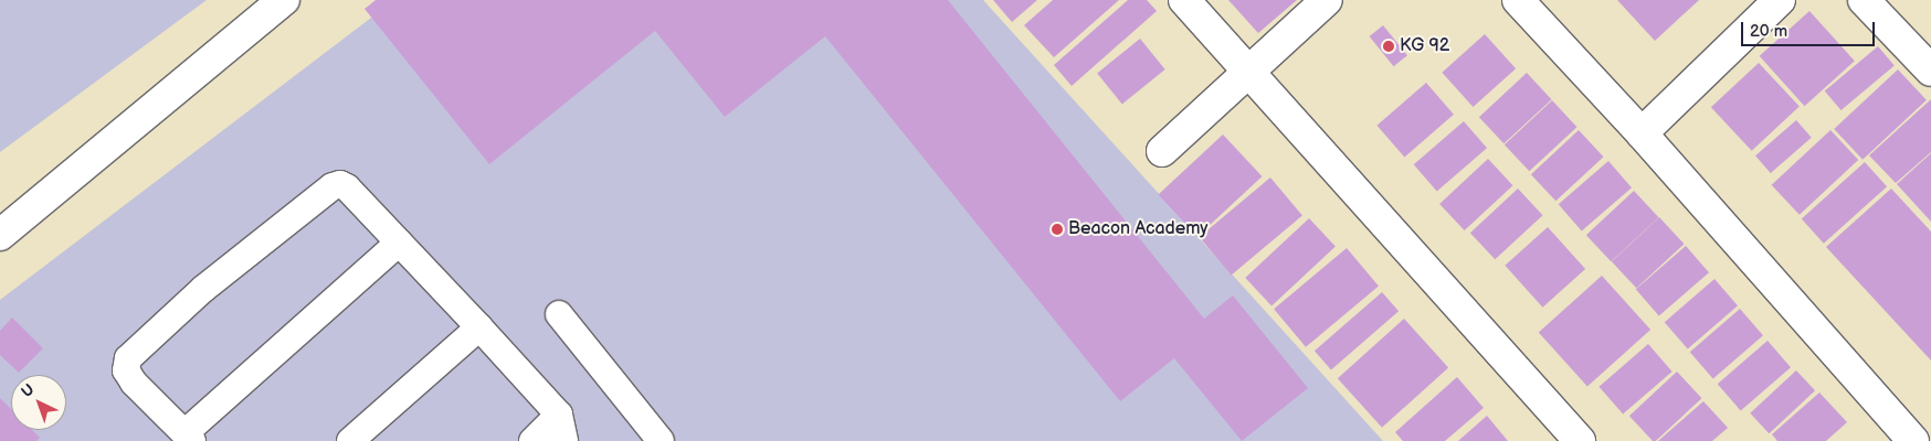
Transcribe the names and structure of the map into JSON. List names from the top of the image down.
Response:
{
  "places": ["KG 92", "Beacon Academy"],
  "scale_bar": "20 m",
  "north": "top left"
}
